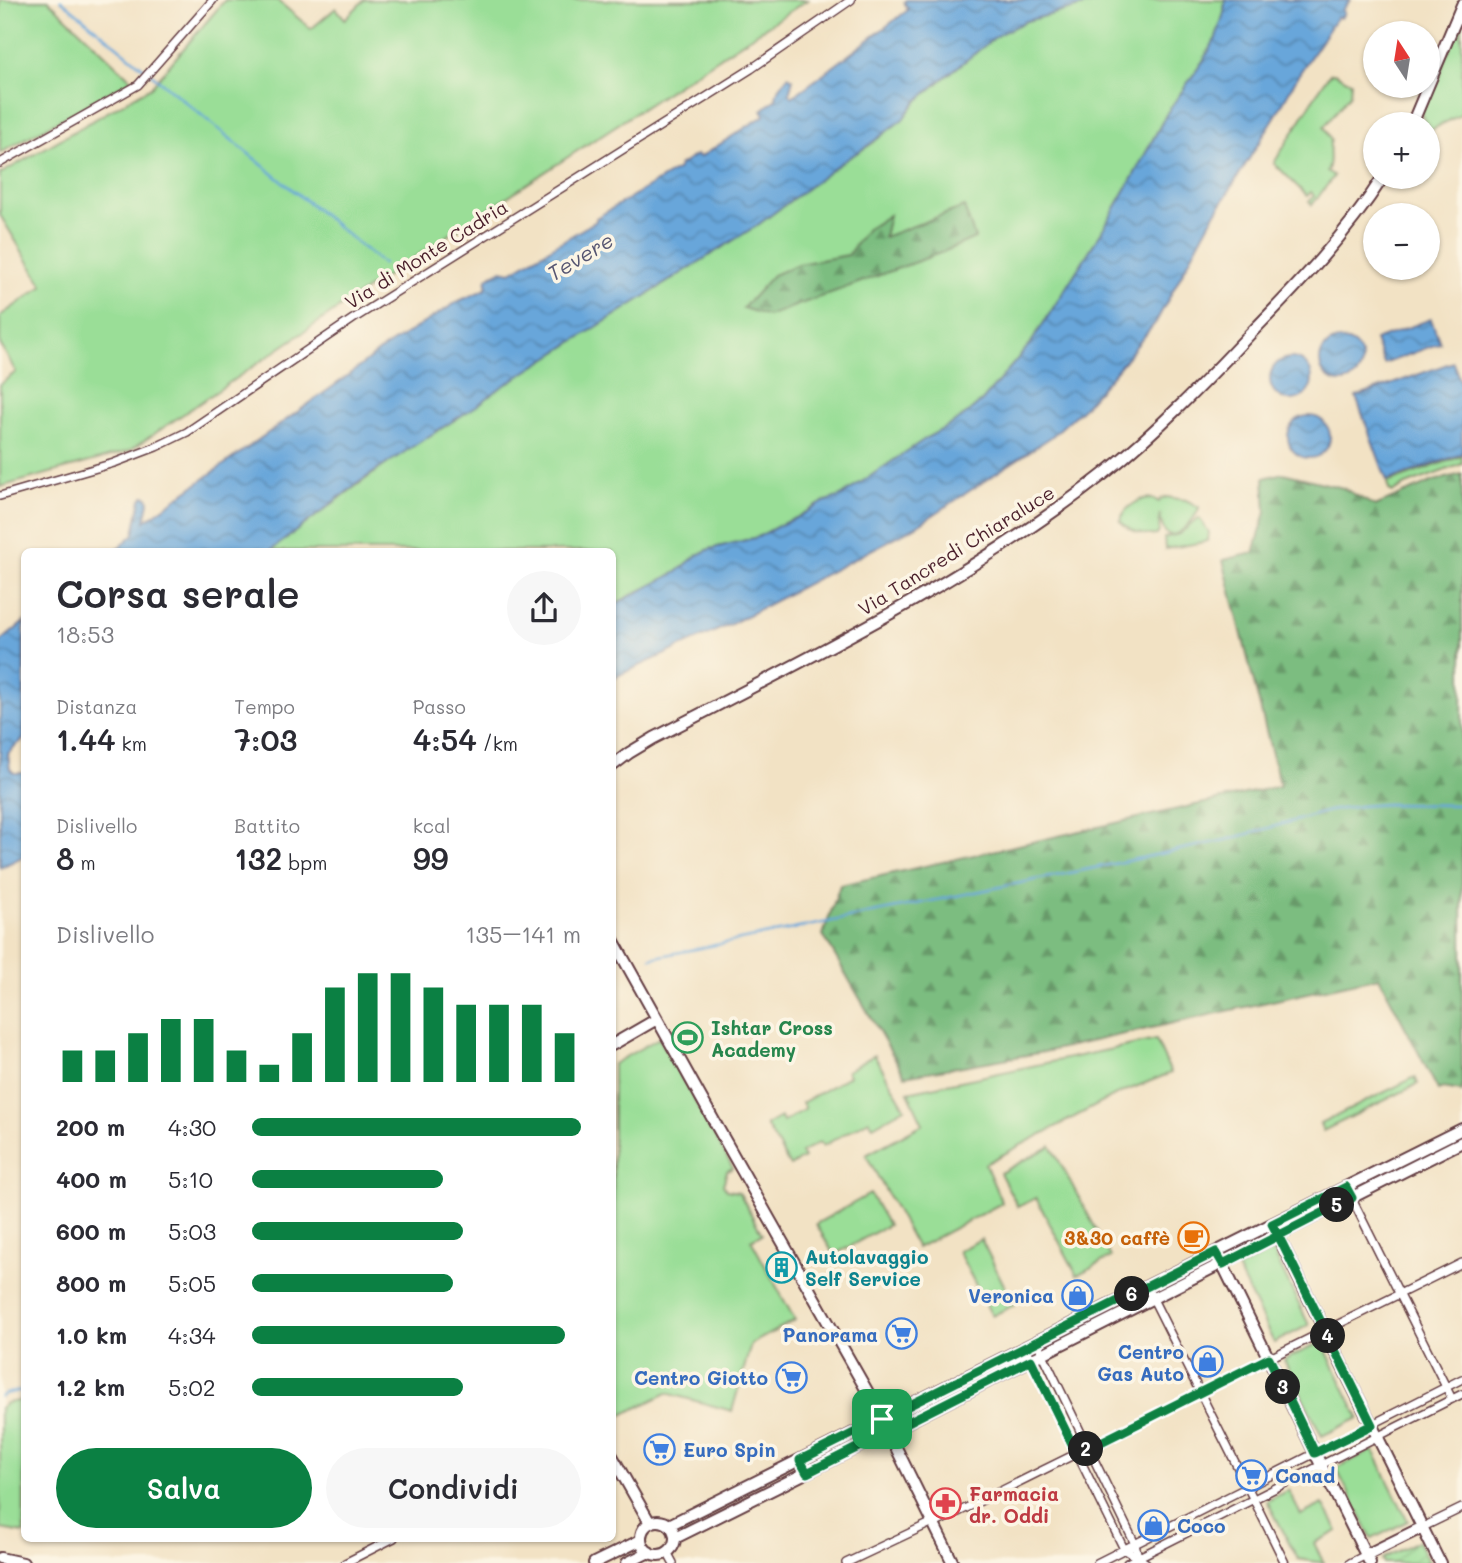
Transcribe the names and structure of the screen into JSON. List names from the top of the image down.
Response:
{
  "streets": {
    "street": ["Via di Monte Cadria", "Via Tancredi Chiaraluce"]
  },
  "water": ["Tevere"],
  "places": {
    "sports": ["Ishtar Cross Academy"],
    "cafe": ["3&30 caffè"],
    "building": ["Autolavaggio Self Service"],
    "shop": ["Veronica", "Centro Gas Auto", "Coco"],
    "supermarket": [
      "Panorama",
      "Centro Giotto",
      "Euro Spin",
      "Conad"
    ],
    "pharmacy": ["Farmacia dr. Oddi"]
  },
  "north": "top",
  "page": {
    "map_buttons": ["+", "−"],
    "heading": ["Corsa serale", "18:53"],
    "stats": [
      ["Distanza", "1.44 km"],
      ["Tempo", "7:03"],
      ["Passo", "4:54 /km"],
      ["Dislivello", "8 m"],
      ["Battito", "132 bpm"],
      ["kcal", "99"]
    ],
    "chart": ["Dislivello", "135–141 m"],
    "list": [
      {
        "name": "200 m",
        "note": "4:30"
      },
      {
        "name": "400 m",
        "note": "5:10"
      },
      {
        "name": "600 m",
        "note": "5:03"
      },
      {
        "name": "800 m",
        "note": "5:05"
      },
      {
        "name": "1.0 km",
        "note": "4:34"
      },
      {
        "name": "1.2 km",
        "note": "5:02"
      }
    ],
    "pins": [
      "5",
      "6",
      "4",
      "3",
      "2"
    ],
    "buttons": ["Salva", "Condividi"]
  }
}
